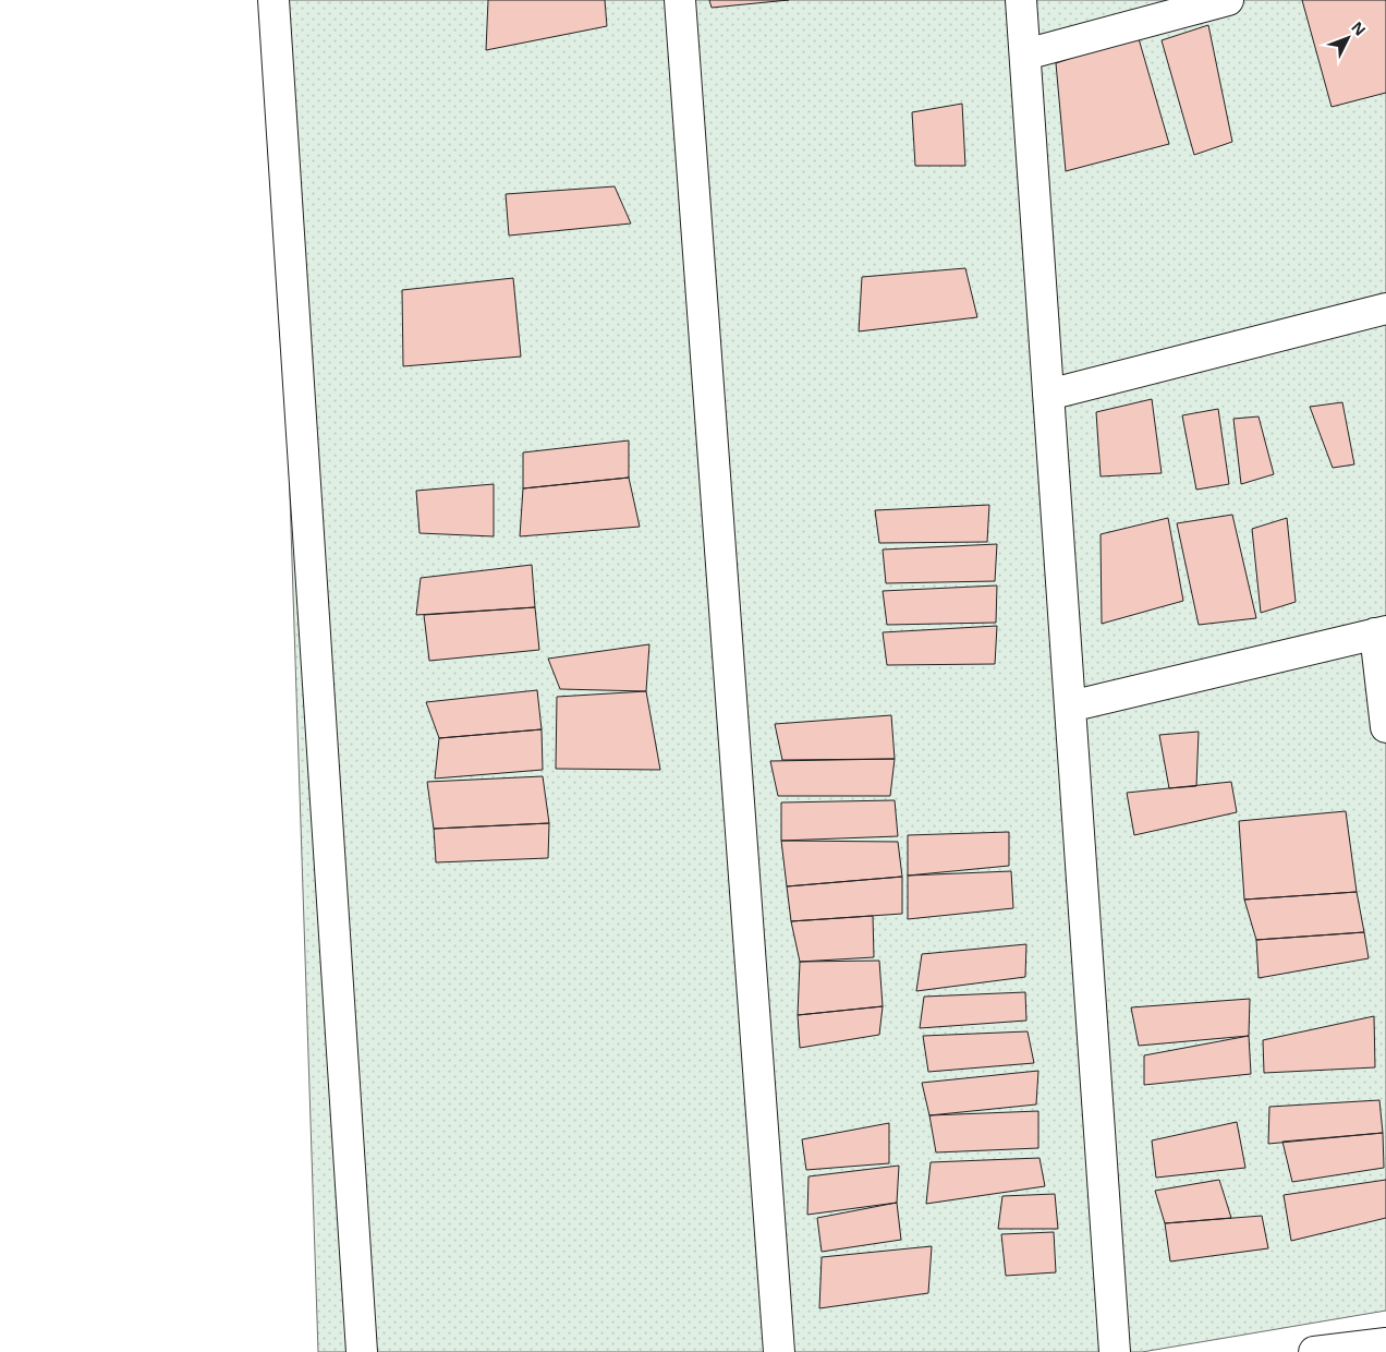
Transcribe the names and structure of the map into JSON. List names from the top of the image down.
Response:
{
  "north": "top right"
}
